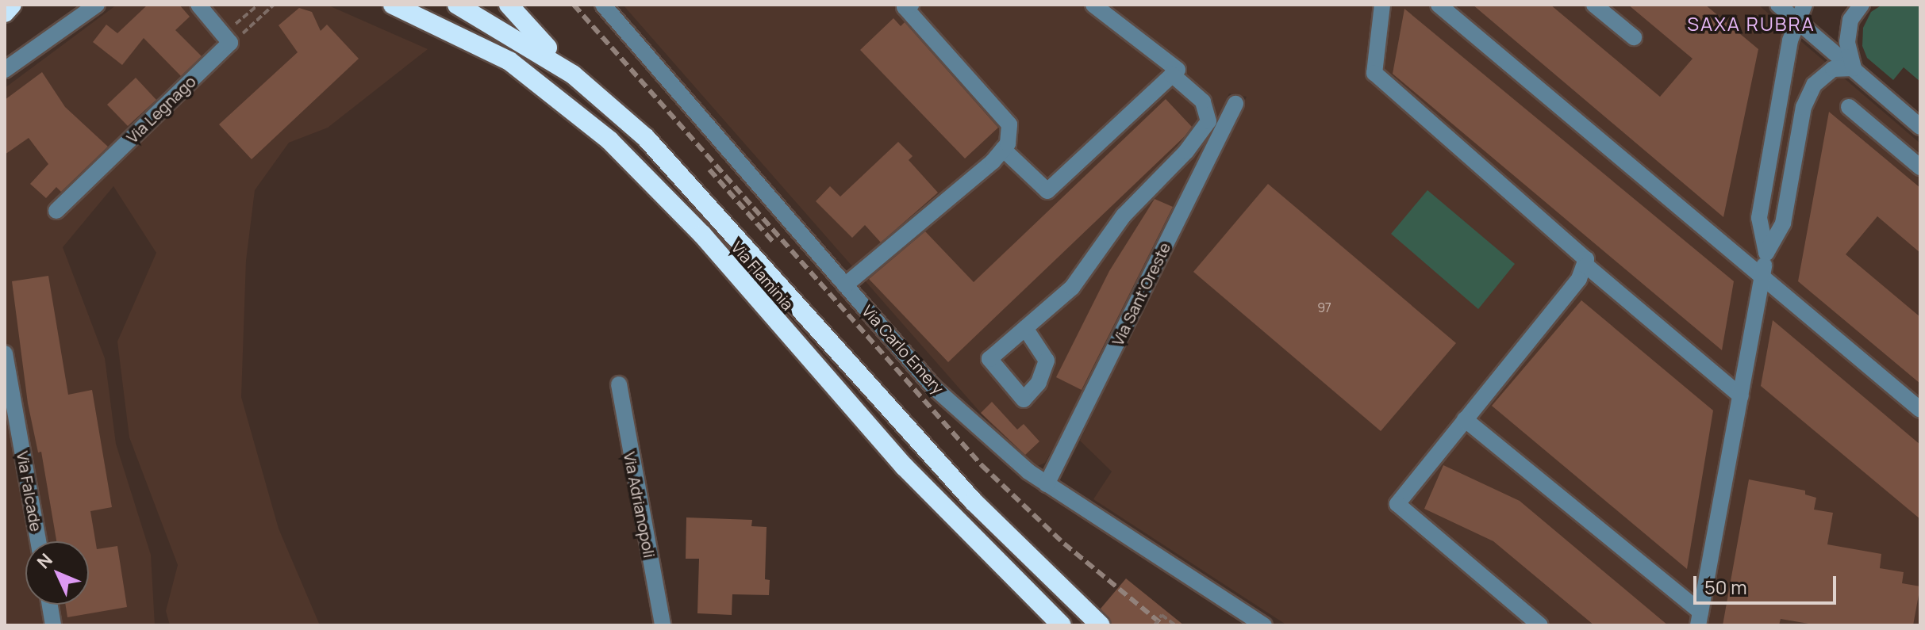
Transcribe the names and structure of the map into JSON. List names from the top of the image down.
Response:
{
  "streets": {
    "highway": ["Via Flaminia"],
    "street": [
      "Via Legnago",
      "Via Sant'Oreste",
      "Via Carlo Emery",
      "Via Falcade",
      "Via Adrianopoli"
    ]
  },
  "crossings": [
    ["Via Sant'Oreste", "Via Carlo Emery"]
  ],
  "districts": ["SAXA RUBRA"],
  "house_numbers": ["97"],
  "scale_bar": "50 m",
  "north": "top left"
}
